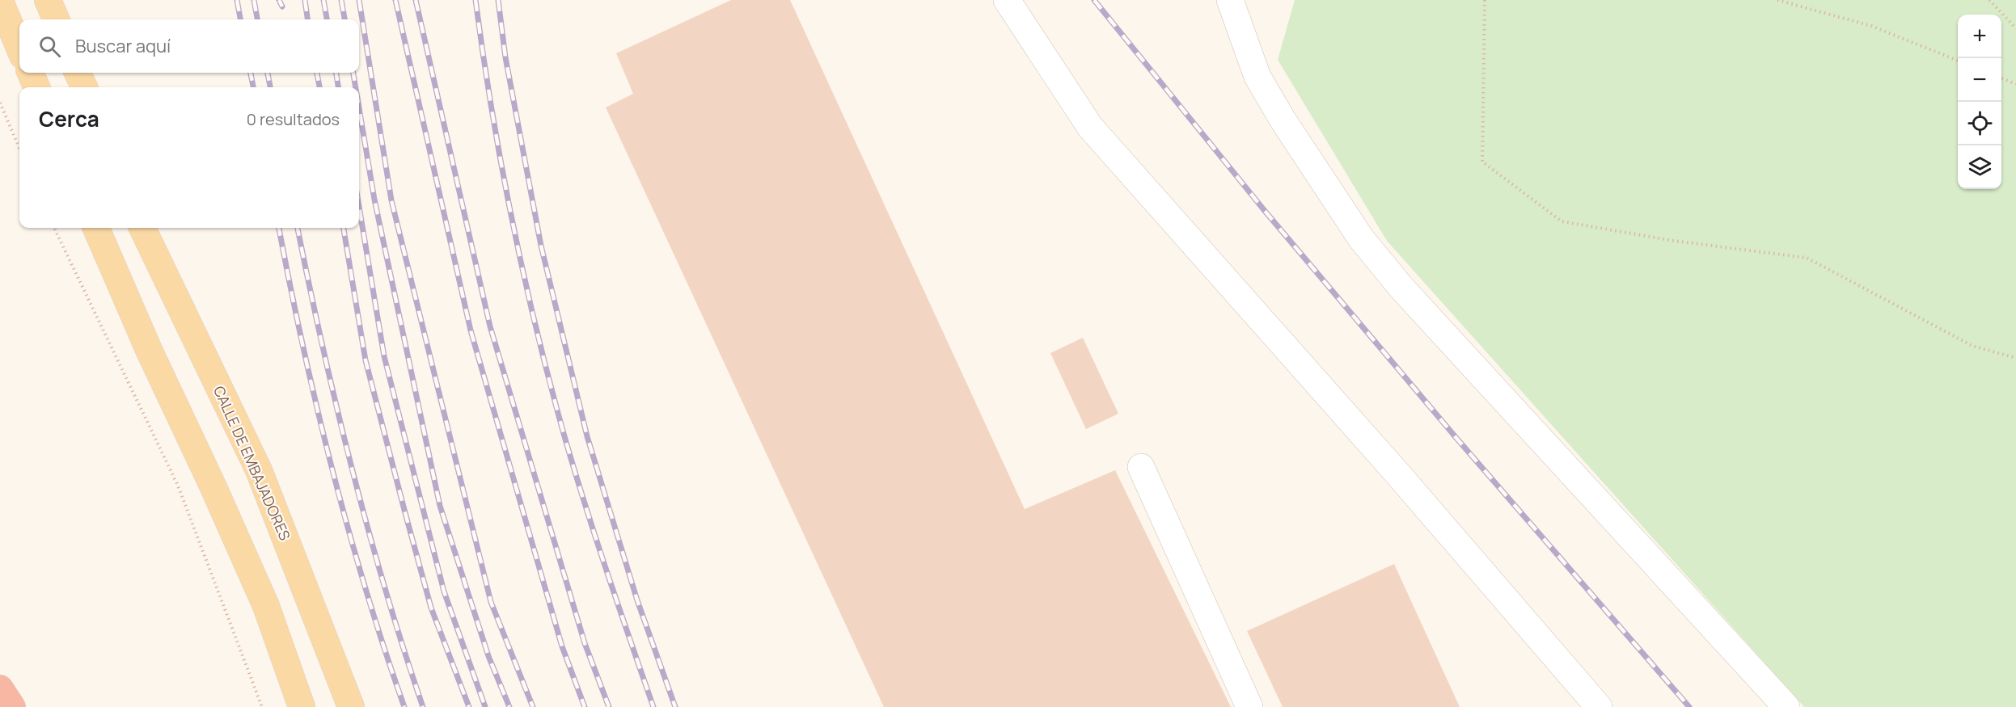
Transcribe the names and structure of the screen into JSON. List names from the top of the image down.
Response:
{
  "streets": {
    "main road": ["CALLE DE EMBAJADORES"]
  },
  "page": {
    "map_buttons": ["+", "−"],
    "search": "Buscar aquí",
    "heading": ["Cerca", "0 resultados"]
  }
}
